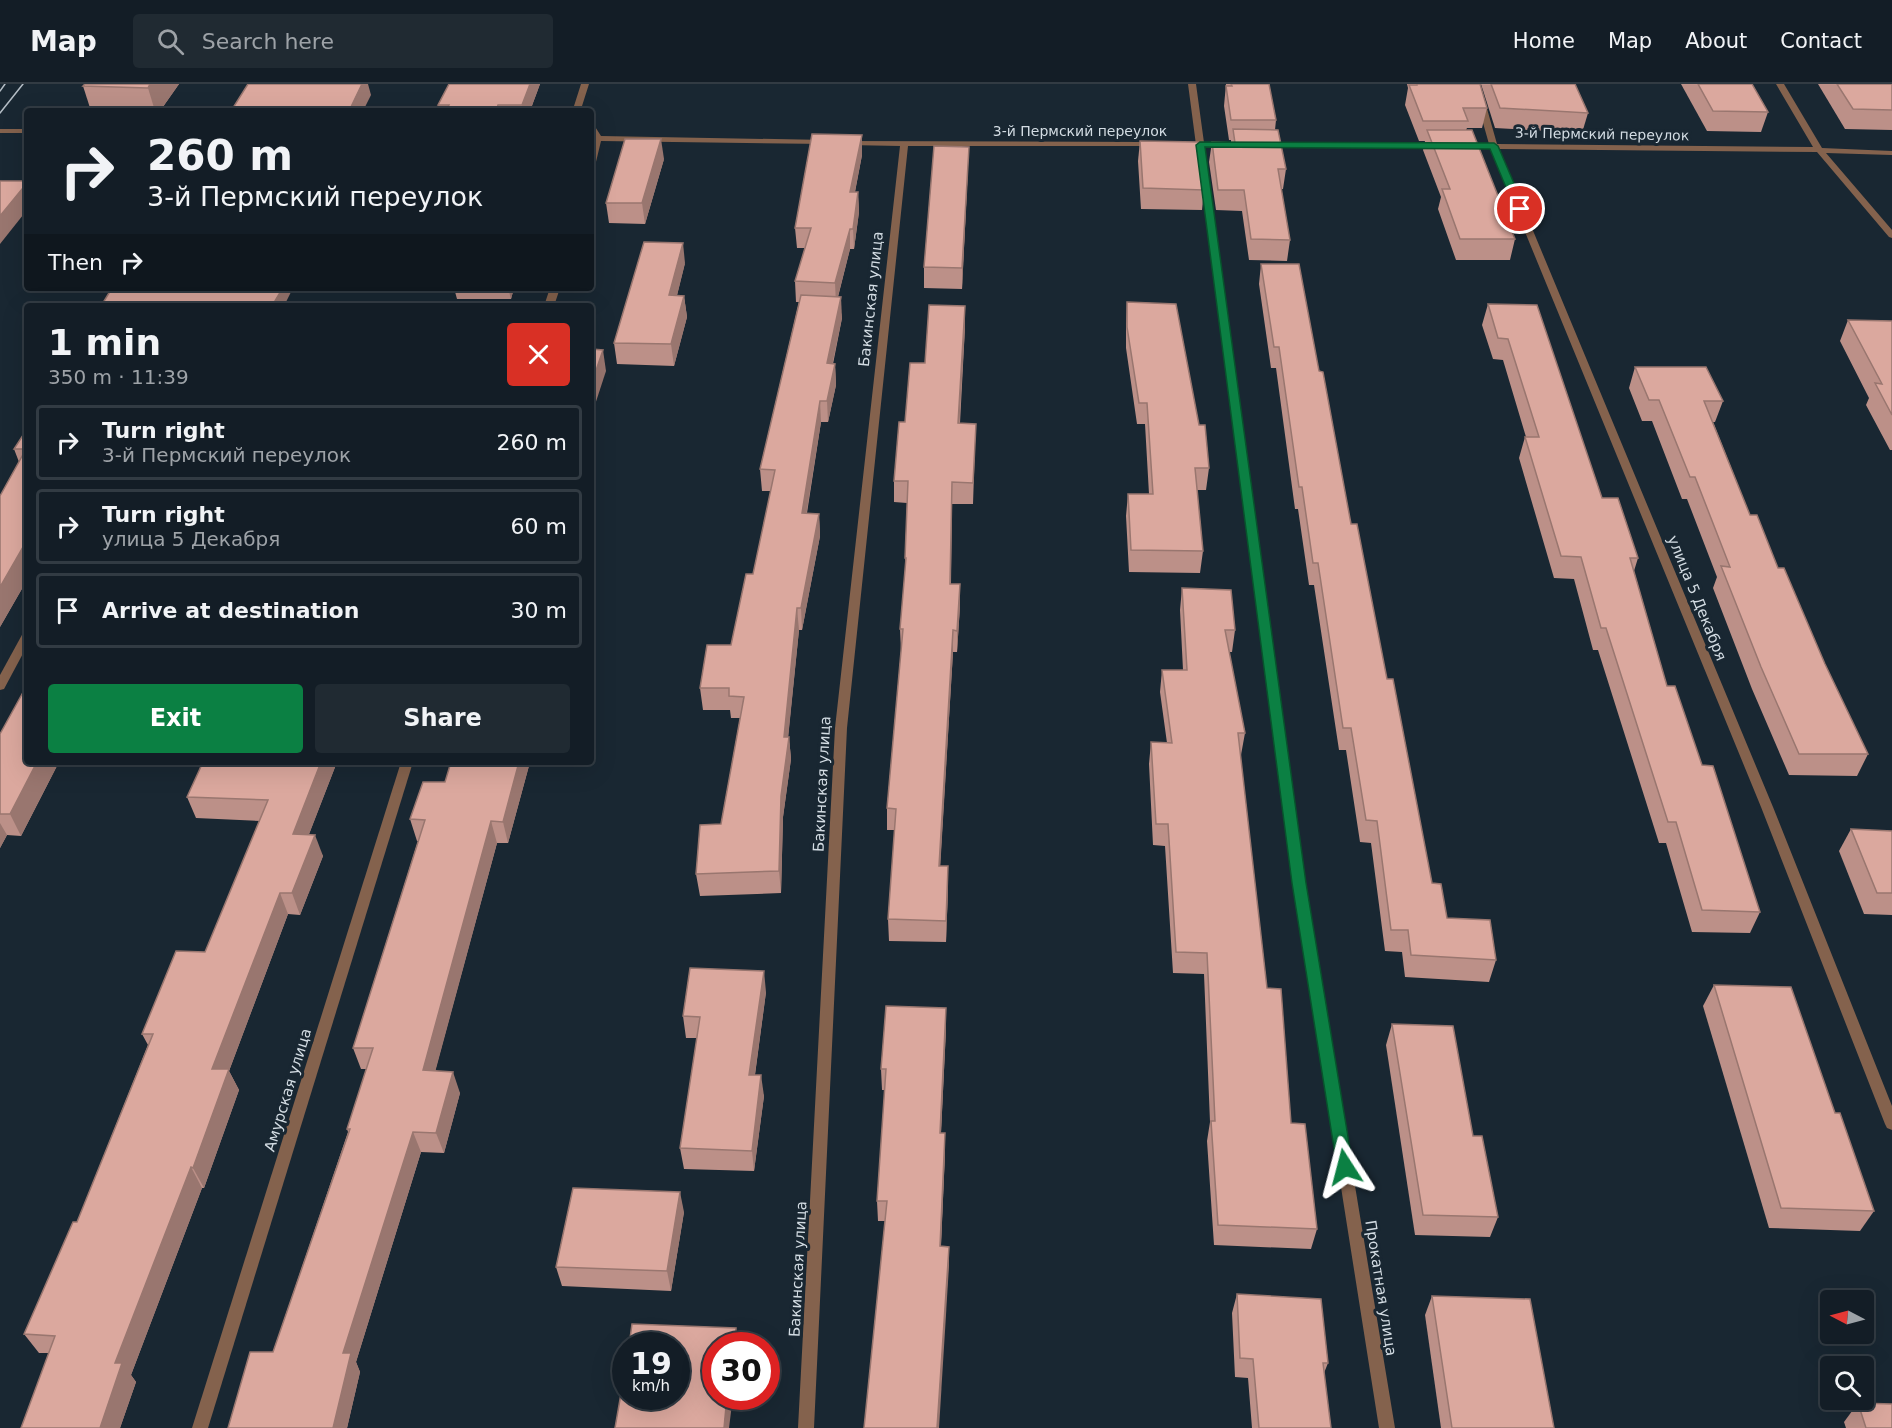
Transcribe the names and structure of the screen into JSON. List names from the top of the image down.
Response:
{
  "streets": {
    "street": [
      "3-й Пермский переулок",
      "Бакинская улица",
      "улица 5 Декабря",
      "Амурская улица",
      "Прокатная улица"
    ]
  },
  "crossings": [
    ["3-й Пермский переулок", "Бакинская улица"],
    ["3-й Пермский переулок", "улица 5 Декабря"]
  ],
  "north": "left",
  "page": {
    "header": "Map",
    "search": "Search here",
    "nav": [
      "Home",
      "Map",
      "About",
      "Contact"
    ],
    "turn": ["260 m", "3-й Пермский переулок"],
    "then": "Then",
    "heading": ["1 min", "350 m · 11:39"],
    "list": [
      {
        "name": "Turn right",
        "note": "3-й Пермский переулок",
        "value": "260 m"
      },
      {
        "name": "Turn right",
        "note": "улица 5 Декабря",
        "value": "60 m"
      },
      {
        "name": "Arrive at destination",
        "value": "30 m"
      }
    ],
    "buttons": ["Exit", "Share"],
    "speed": "19 km/h",
    "limit": "30"
  }
}
